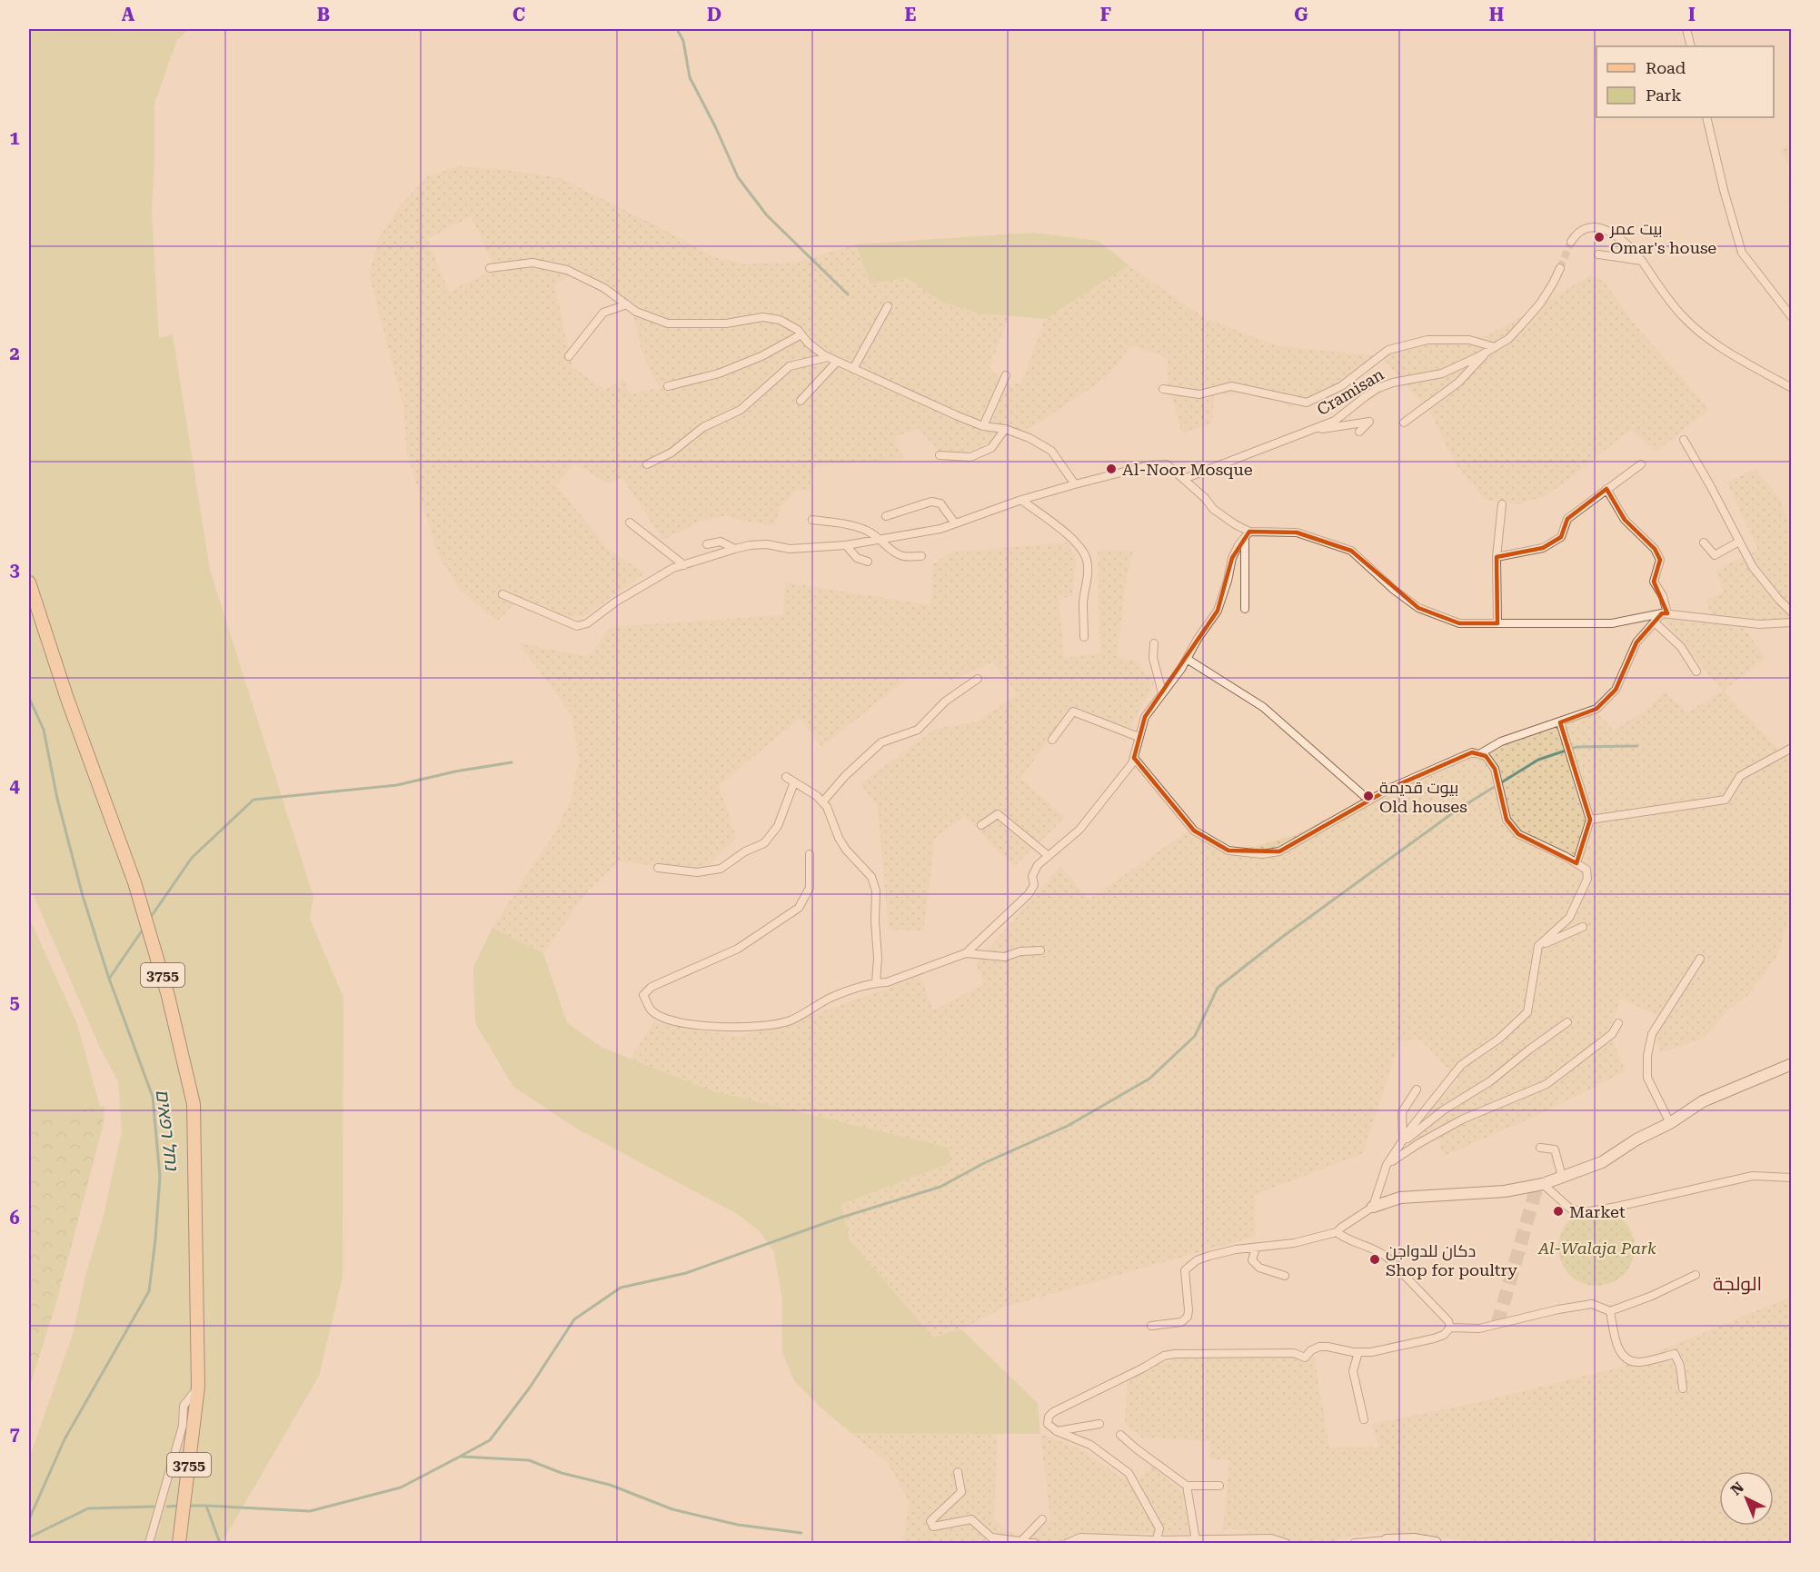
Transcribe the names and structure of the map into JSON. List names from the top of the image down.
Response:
{
  "streets": {
    "main road": ["3755"],
    "street": ["Cramisan"]
  },
  "districts": ["الولجة"],
  "water": ["נחל רפאים"],
  "parks": ["Al-Walaja Park"],
  "places": [
    "بيت عمر Omar's house",
    "Al-Noor Mosque",
    "بيوت قديمة Old houses",
    "Market",
    "دكان للدواجن Shop for poultry"
  ],
  "legend": ["Road", "Park"],
  "north": "top left",
  "grid": {
    "columns": [
      "A",
      "B",
      "C",
      "D",
      "E",
      "F",
      "G",
      "H",
      "I"
    ],
    "rows": [
      "1",
      "2",
      "3",
      "4",
      "5",
      "6",
      "7"
    ]
  }
}
